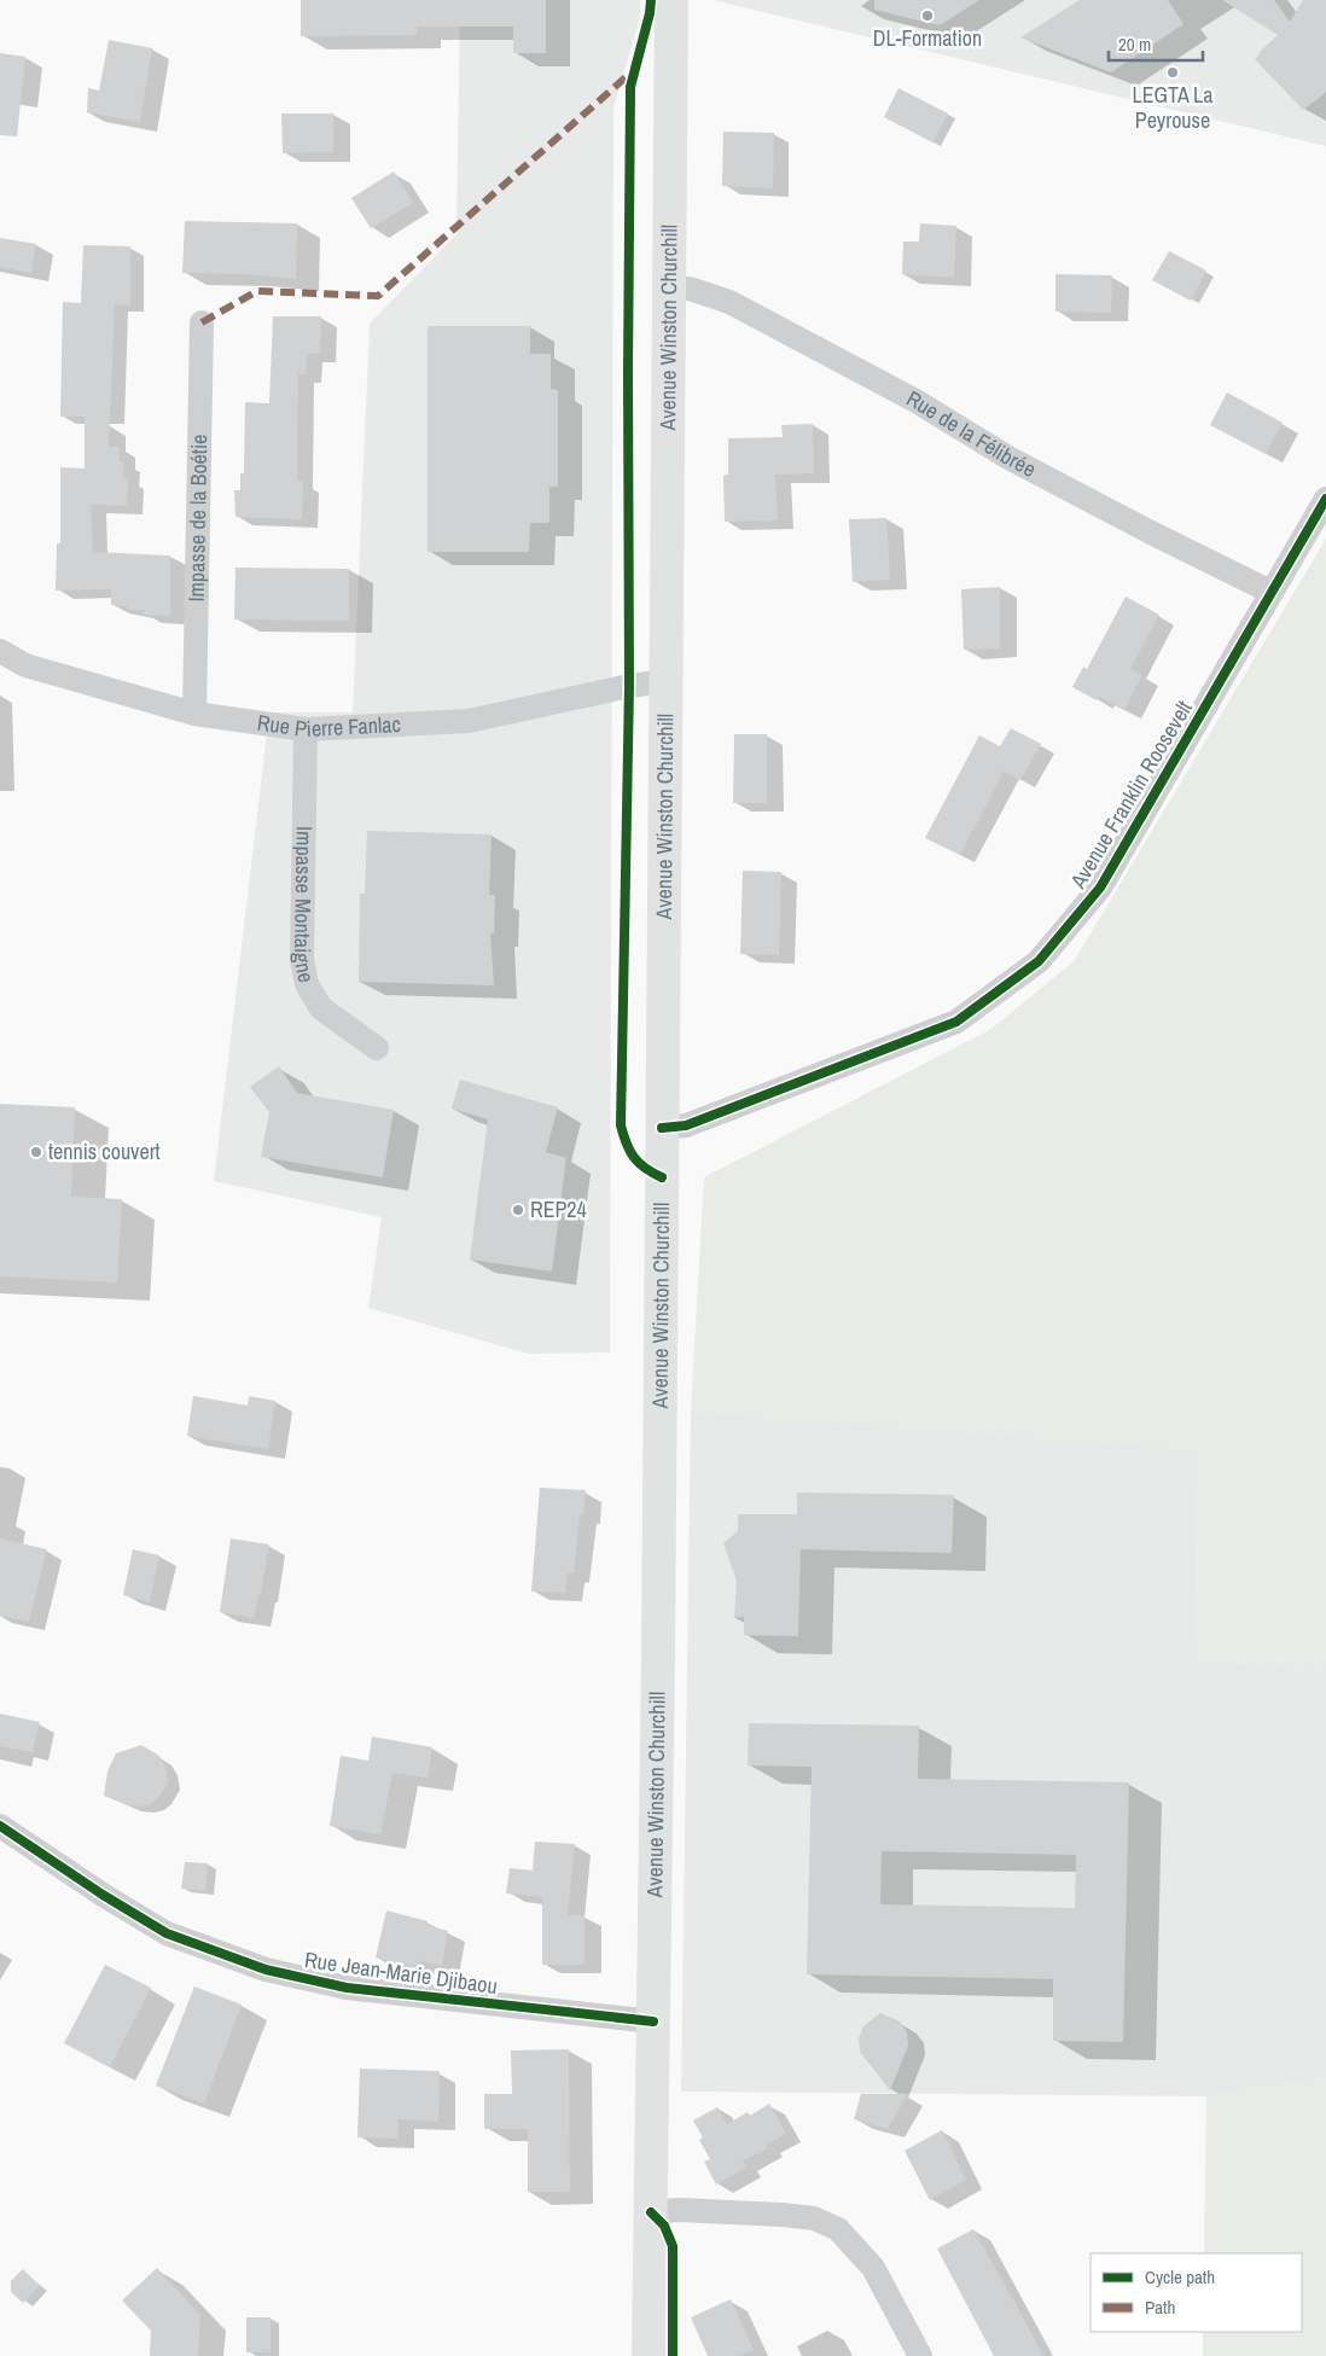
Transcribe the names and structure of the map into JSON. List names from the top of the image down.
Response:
{
  "streets": {
    "main road": ["Avenue Winston Churchill"],
    "street": [
      "Rue de la Félibrée",
      "Impasse de la Boétie",
      "Rue Pierre Fanlac",
      "Avenue Franklin Roosevelt",
      "Impasse Montaigne",
      "Rue Jean-Marie Djibaou"
    ]
  },
  "crossings": [
    ["Avenue Winston Churchill", "Rue de la Félibrée"],
    ["Avenue Winston Churchill", "Rue Pierre Fanlac"],
    ["Avenue Winston Churchill", "Avenue Franklin Roosevelt"],
    ["Avenue Winston Churchill", "Rue Jean-Marie Djibaou"],
    ["Rue de la Félibrée", "Avenue Franklin Roosevelt"],
    ["Impasse de la Boétie", "Rue Pierre Fanlac"],
    ["Rue Pierre Fanlac", "Impasse Montaigne"]
  ],
  "places": [
    "DL-Formation",
    "LEGTA La Peyrouse",
    "tennis couvert",
    "REP24"
  ],
  "legend": ["Cycle path", "Path"],
  "scale_bar": "20 m"
}
